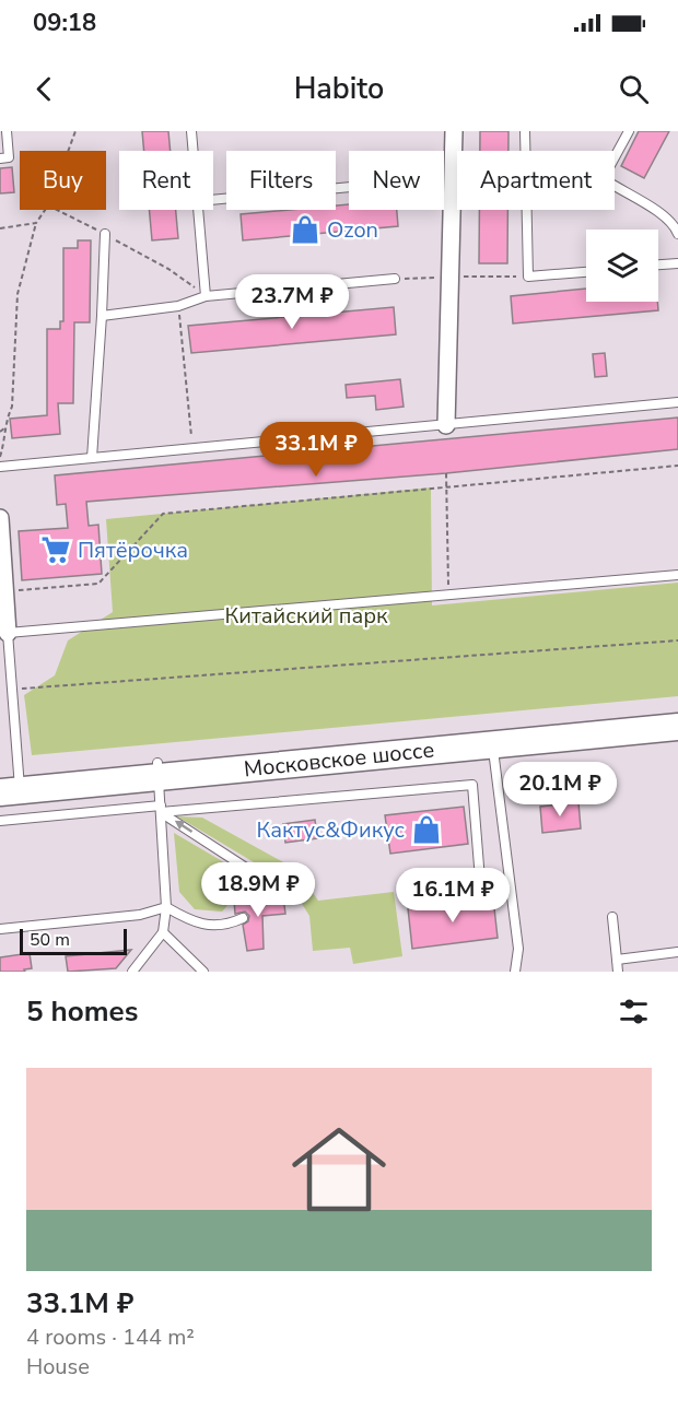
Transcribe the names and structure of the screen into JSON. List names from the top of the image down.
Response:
{
  "streets": {
    "main road": ["Московское шоссе"]
  },
  "parks": ["Китайский парк"],
  "places": {
    "shop": ["Ozon", "Кактус&Фикус"],
    "supermarket": ["Пятёрочка"]
  },
  "scale_bar": "50 m",
  "page": {
    "status": "09:18",
    "header": "Habito",
    "chip": [
      "Buy",
      "Rent",
      "Filters",
      "New",
      "Apartment"
    ],
    "price": [
      "23.7M ₽",
      "33.1M ₽",
      "20.1M ₽",
      "18.9M ₽",
      "16.1M ₽"
    ],
    "scale": "50 m",
    "heading": "5 homes",
    "list": [
      {
        "name": "33.1M ₽",
        "note": "4 rooms · 144 m² · House"
      }
    ]
  }
}
